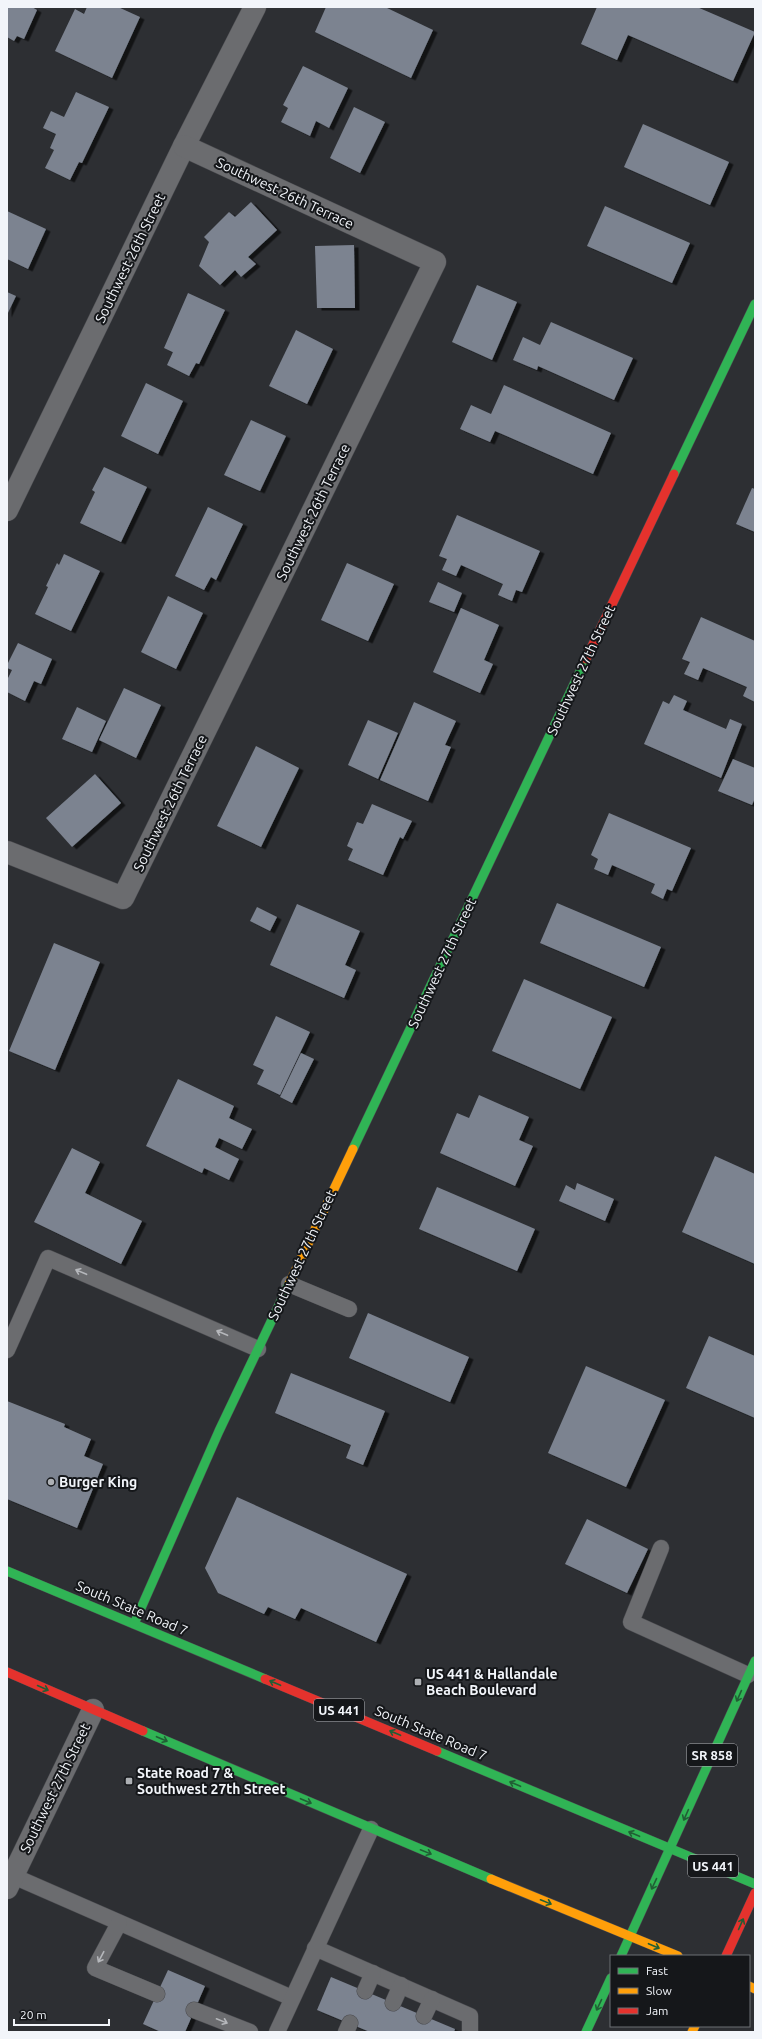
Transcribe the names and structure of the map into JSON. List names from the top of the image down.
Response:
{
  "streets": {
    "main road": [
      "Southwest 27th Street",
      "South State Road 7",
      "US 441",
      "SR 858"
    ],
    "street": ["Southwest 26th Terrace", "Southwest 26th Street"]
  },
  "crossings": [
    ["Southwest 26th Terrace", "Southwest 26th Street"],
    ["Southwest 27th Street", "South State Road 7"],
    ["South State Road 7", "SR 858"]
  ],
  "one_way": ["South State Road 7"],
  "places": {
    "other": ["Burger King"],
    "transit": ["US 441 & Hallandale Beach Boulevard", "State Road 7 & Southwest 27th Street"]
  },
  "legend": ["Fast", "Slow", "Jam"],
  "scale_bar": "20 m"
}
